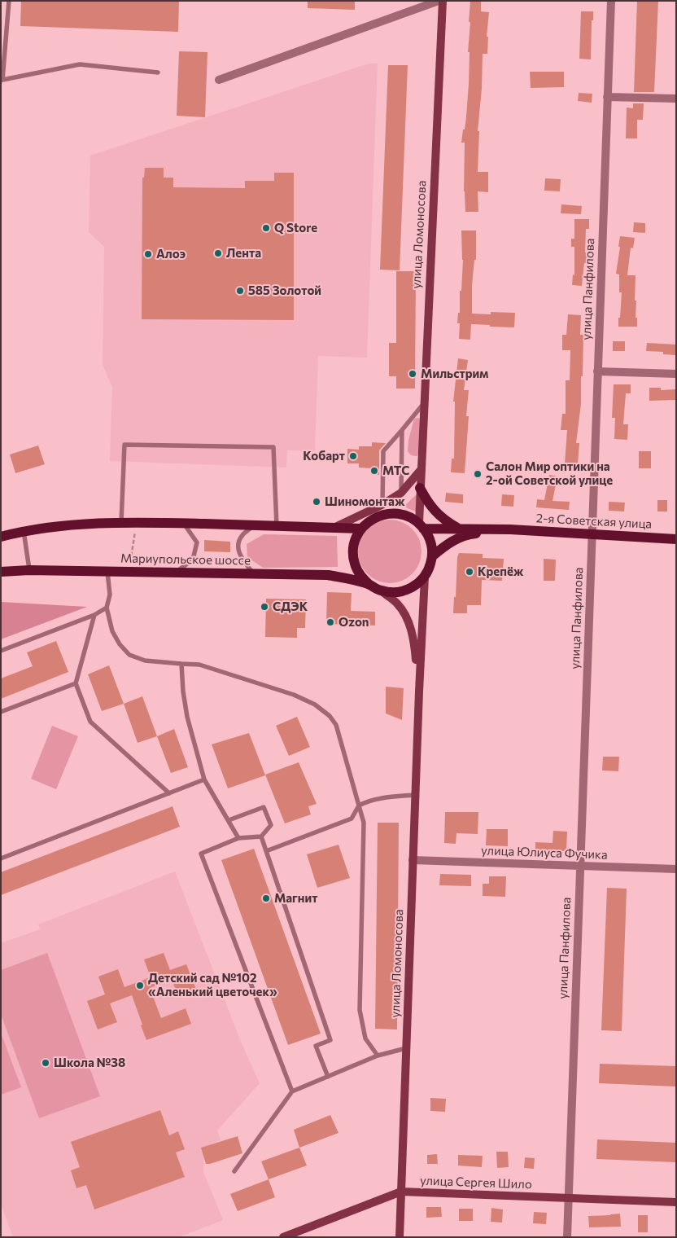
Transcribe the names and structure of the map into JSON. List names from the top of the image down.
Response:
{
  "streets": {
    "main road": ["2-я Советская улица", "Мариупольское шоссе"],
    "street": [
      "улица Ломоносова",
      "улица Панфилова",
      "улица Юлиуса Фучика",
      "улица Сергея Шило"
    ]
  },
  "crossings": [
    ["улица Ломоносова", "2-я Советская улица"],
    ["улица Ломоносова", "Мариупольское шоссе"],
    ["улица Ломоносова", "улица Юлиуса Фучика"],
    ["улица Ломоносова", "улица Сергея Шило"],
    ["улица Панфилова", "2-я Советская улица"],
    ["улица Панфилова", "улица Юлиуса Фучика"],
    ["улица Панфилова", "улица Сергея Шило"],
    ["2-я Советская улица", "Мариупольское шоссе"]
  ],
  "places": [
    "Q Store",
    "Лента",
    "Алоэ",
    "585 Золотой",
    "Мильстрим",
    "Кобарт",
    "МТС",
    "Салон Мир оптики на 2-ой Советской улице",
    "Шиномонтаж",
    "Крепёж",
    "СДЭК",
    "Ozon",
    "Магнит",
    "Детский сад №102 «Аленький цветочек»",
    "Школа №38"
  ]
}
